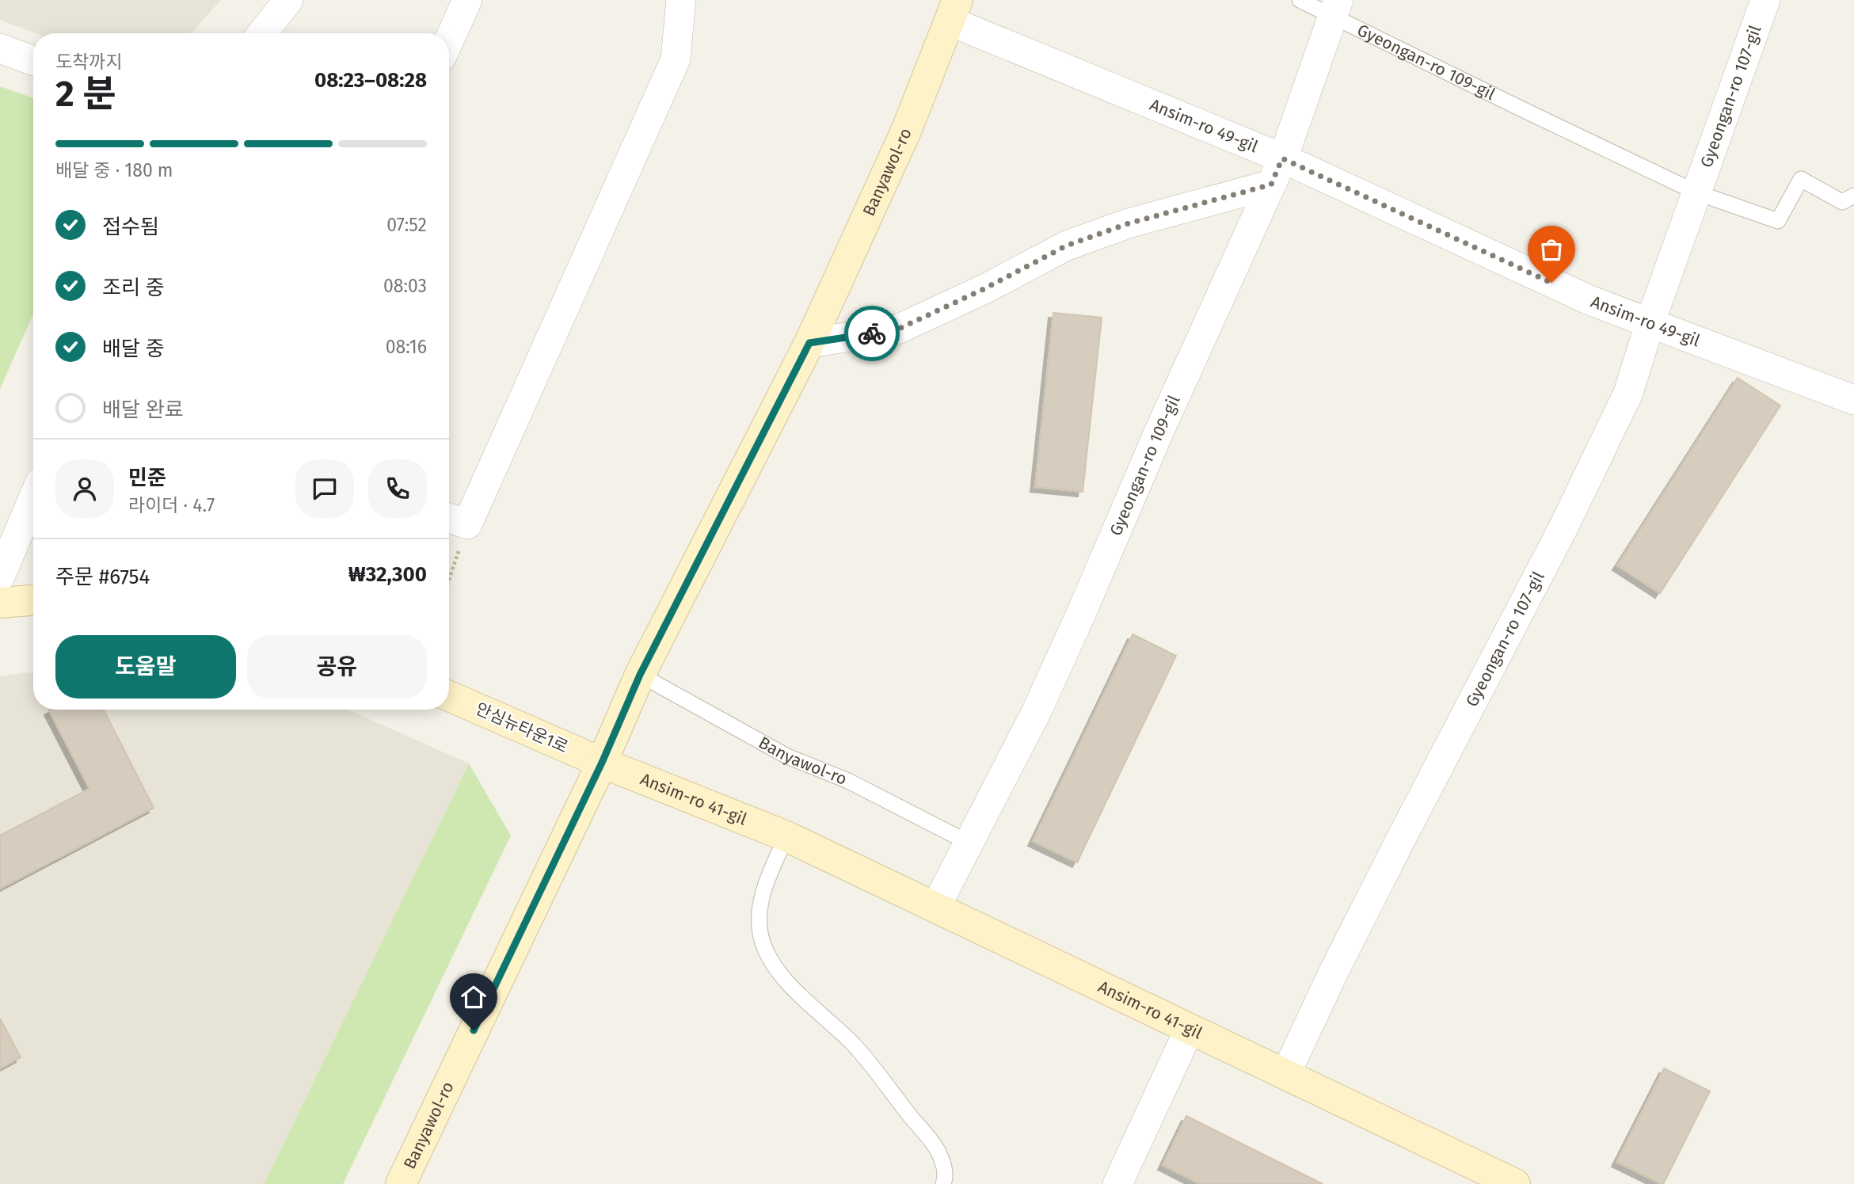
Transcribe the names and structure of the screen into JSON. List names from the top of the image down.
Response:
{
  "streets": {
    "main road": ["Banyawol-ro", "안심뉴타운1로", "Ansim-ro 41-gil"],
    "street": ["Gyeongan-ro 109-gil", "Gyeongan-ro 107-gil", "Ansim-ro 49-gil"]
  },
  "crossings": [
    ["Gyeongan-ro 109-gil", "Gyeongan-ro 107-gil"],
    ["Gyeongan-ro 109-gil", "Ansim-ro 49-gil"],
    ["Gyeongan-ro 109-gil", "Banyawol-ro"],
    ["Gyeongan-ro 109-gil", "Ansim-ro 41-gil"],
    ["Gyeongan-ro 107-gil", "Ansim-ro 49-gil"],
    ["Gyeongan-ro 107-gil", "Ansim-ro 41-gil"],
    ["Ansim-ro 49-gil", "Banyawol-ro"],
    ["Banyawol-ro", "안심뉴타운1로"],
    ["Banyawol-ro", "Ansim-ro 41-gil"],
    ["안심뉴타운1로", "Ansim-ro 41-gil"]
  ],
  "page": {
    "heading": ["2 분", "도착까지", "08:23–08:28"],
    "panel": [
      "민준",
      "라이더 · 4.7",
      "주문 #6754",
      "₩32,300"
    ],
    "bar": "배달 중 · 180 m",
    "list": [
      ["접수됨", "07:52"],
      ["조리 중", "08:03"],
      ["배달 중", "08:16"],
      "배달 완료"
    ],
    "buttons": ["도움말", "공유"]
  }
}
